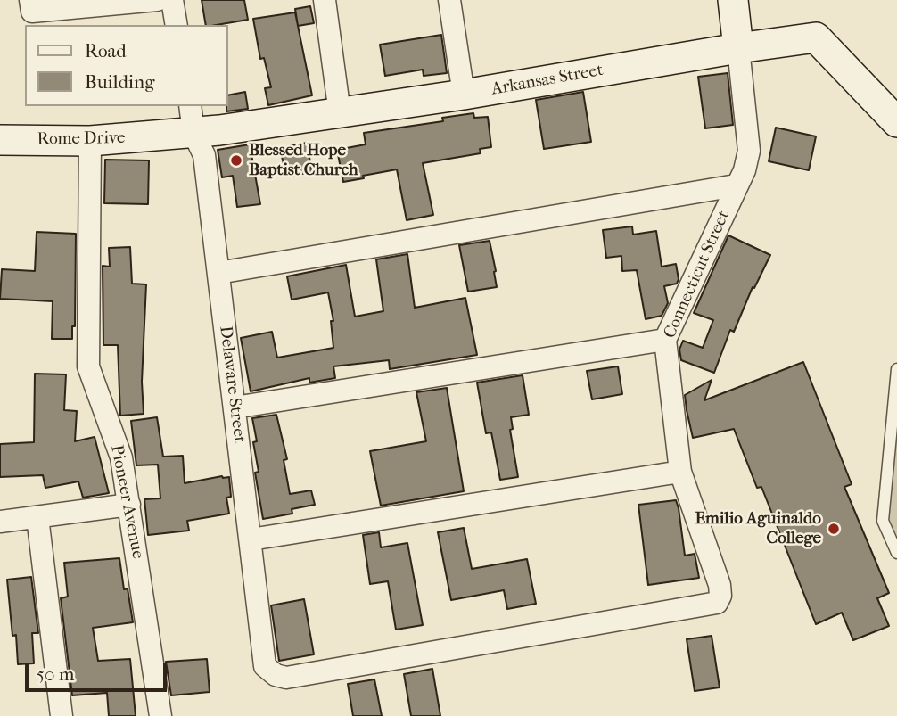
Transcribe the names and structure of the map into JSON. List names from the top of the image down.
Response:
{
  "streets": {
    "street": [
      "Arkansas Street",
      "Rome Drive",
      "Connecticut Street",
      "Delaware Street",
      "Pioneer Avenue"
    ]
  },
  "crossings": [
    ["Arkansas Street", "Rome Drive"],
    ["Arkansas Street", "Connecticut Street"],
    ["Arkansas Street", "Delaware Street"],
    ["Rome Drive", "Pioneer Avenue"],
    ["Connecticut Street", "Delaware Street"]
  ],
  "places": ["Blessed Hope Baptist Church", "Emilio Aguinaldo College"],
  "legend": ["Road", "Building"],
  "scale_bar": "50 m"
}
